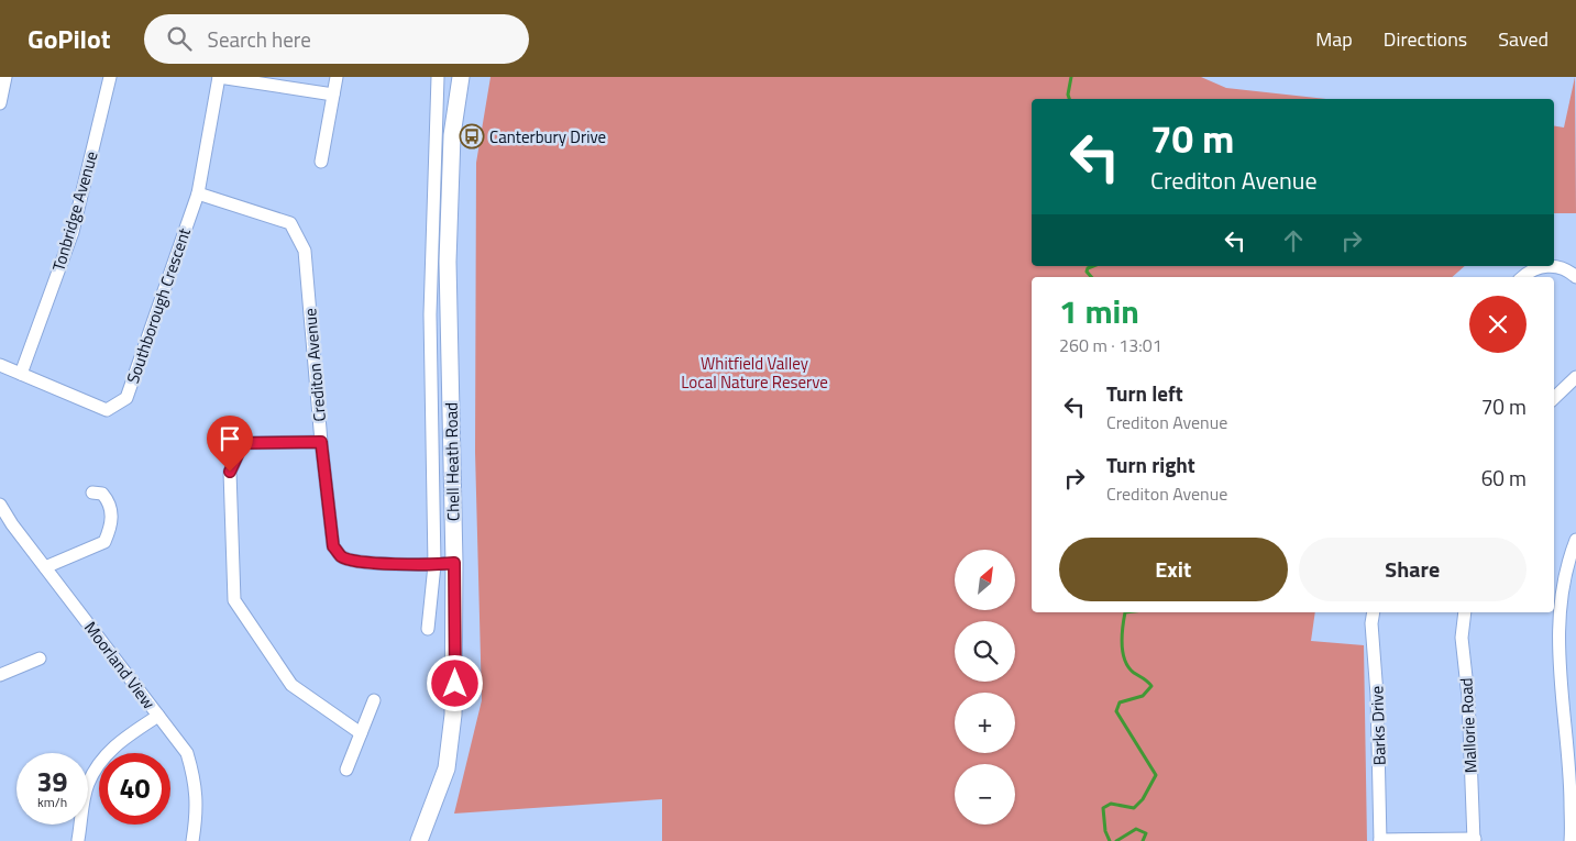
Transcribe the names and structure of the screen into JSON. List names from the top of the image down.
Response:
{
  "streets": {
    "street": [
      "Tonbridge Avenue",
      "Southborough Crescent",
      "Crediton Avenue",
      "Chell Heath Road",
      "Moorland View",
      "Barks Drive",
      "Mallorie Road"
    ]
  },
  "crossings": [
    ["Tonbridge Avenue", "Southborough Crescent"],
    ["Southborough Crescent", "Crediton Avenue"],
    ["Crediton Avenue", "Chell Heath Road"]
  ],
  "parks": ["Whitfield Valley Local Nature Reserve"],
  "places": {
    "bus stop": ["Canterbury Drive"]
  },
  "north": "top right",
  "page": {
    "header": "GoPilot",
    "search": "Search here",
    "nav": ["Map", "Directions", "Saved"],
    "turn": ["70 m", "Crediton Avenue"],
    "heading": ["1 min", "260 m · 13:01"],
    "list": [
      {
        "name": "Turn left",
        "note": "Crediton Avenue",
        "value": "70 m"
      },
      {
        "name": "Turn right",
        "note": "Crediton Avenue",
        "value": "60 m"
      }
    ],
    "buttons": ["Exit", "Share"],
    "map_buttons": ["+", "−"],
    "speed": "39 km/h",
    "limit": "40"
  }
}
